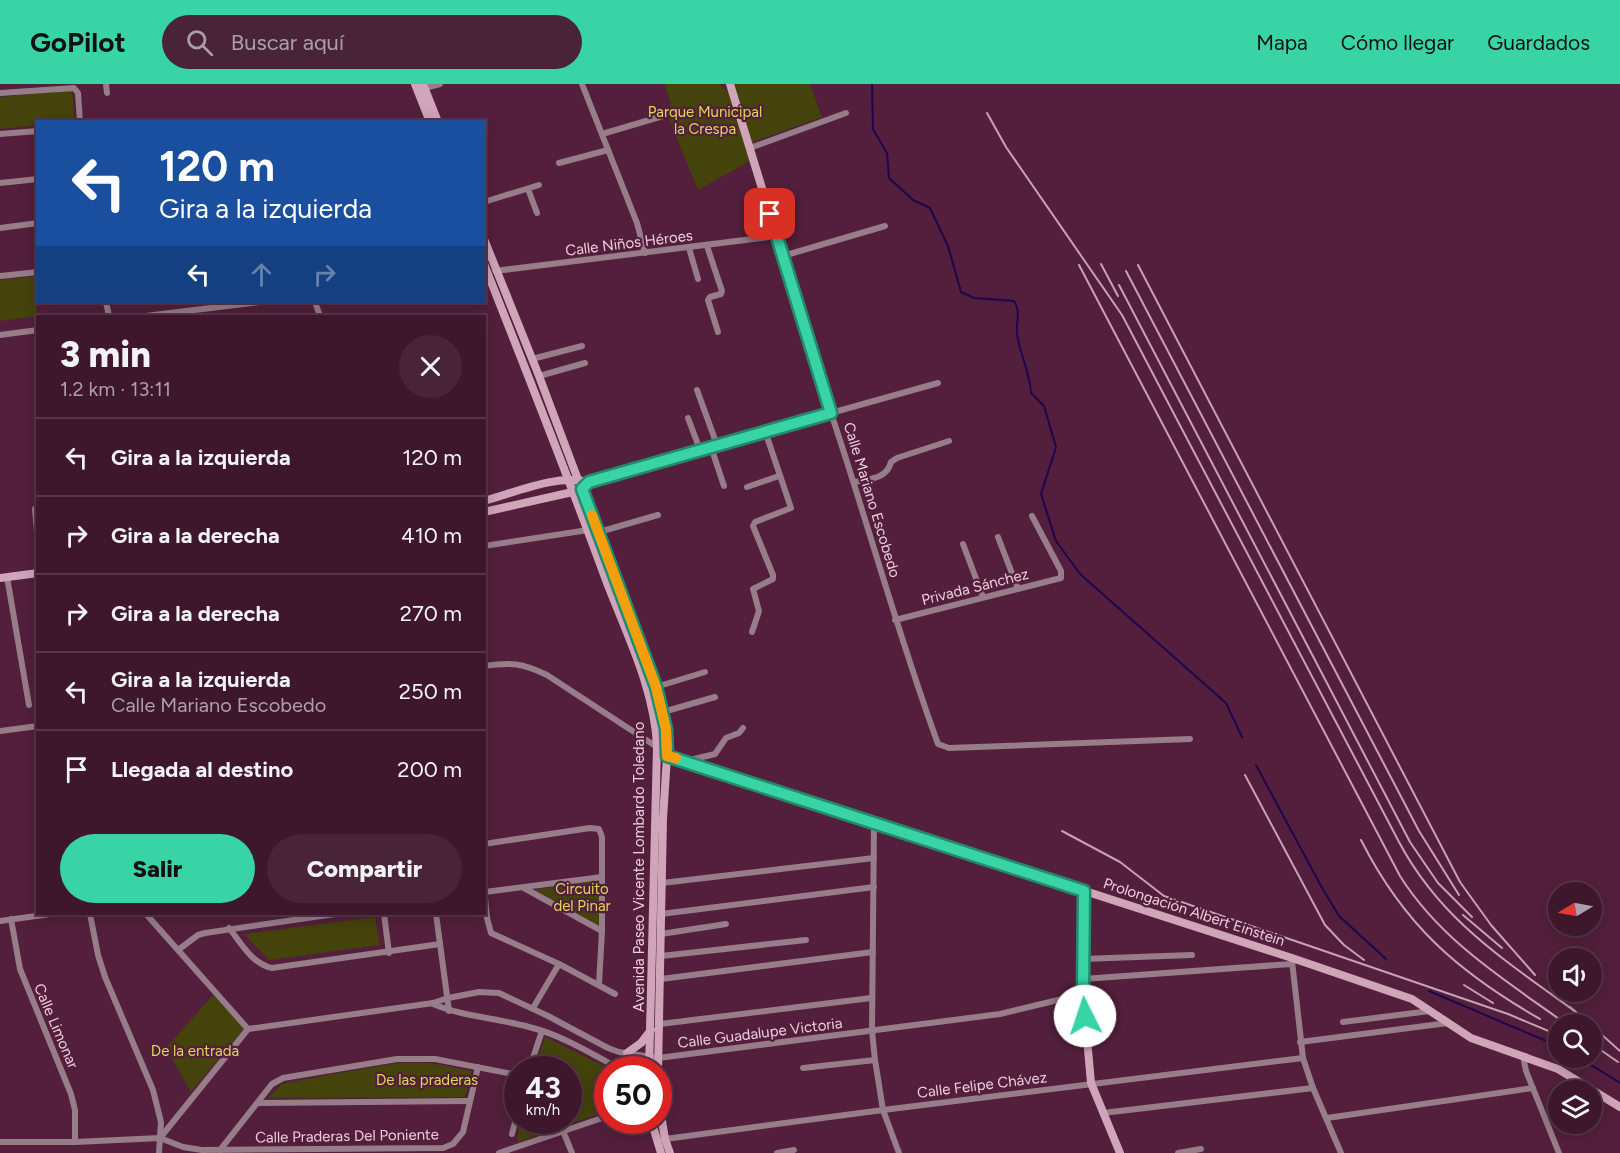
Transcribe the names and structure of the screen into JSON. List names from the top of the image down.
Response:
{
  "streets": {
    "main road": ["Calle Mariano Escobedo", "Avenida Paseo Vicente Lombardo Toledano", "Prolongación Albert Einstein"],
    "street": [
      "Calle Niños Héroes",
      "Privada Sánchez",
      "Calle Limonar",
      "Calle Guadalupe Victoria",
      "Calle Felipe Chávez",
      "Calle Praderas Del Poniente"
    ]
  },
  "crossings": [
    ["Calle Niños Héroes", "Calle Mariano Escobedo"],
    ["Calle Niños Héroes", "Avenida Paseo Vicente Lombardo Toledano"],
    ["Calle Mariano Escobedo", "Privada Sánchez"],
    ["Avenida Paseo Vicente Lombardo Toledano", "Prolongación Albert Einstein"]
  ],
  "parks": [
    "Parque Municipal la Crespa",
    "Circuito del Pinar",
    "De la entrada",
    "De las praderas"
  ],
  "north": "left",
  "page": {
    "header": "GoPilot",
    "search": "Buscar aquí",
    "nav": ["Mapa", "Cómo llegar", "Guardados"],
    "turn": ["120 m", "Gira a la izquierda"],
    "heading": ["3 min", "1.2 km · 13:11"],
    "list": [
      {
        "name": "Gira a la izquierda",
        "value": "120 m"
      },
      {
        "name": "Gira a la derecha",
        "value": "410 m"
      },
      {
        "name": "Gira a la derecha",
        "value": "270 m"
      },
      {
        "name": "Gira a la izquierda",
        "note": "Calle Mariano Escobedo",
        "value": "250 m"
      },
      {
        "name": "Llegada al destino",
        "value": "200 m"
      }
    ],
    "buttons": ["Salir", "Compartir"],
    "speed": "43 km/h",
    "limit": "50"
  }
}
